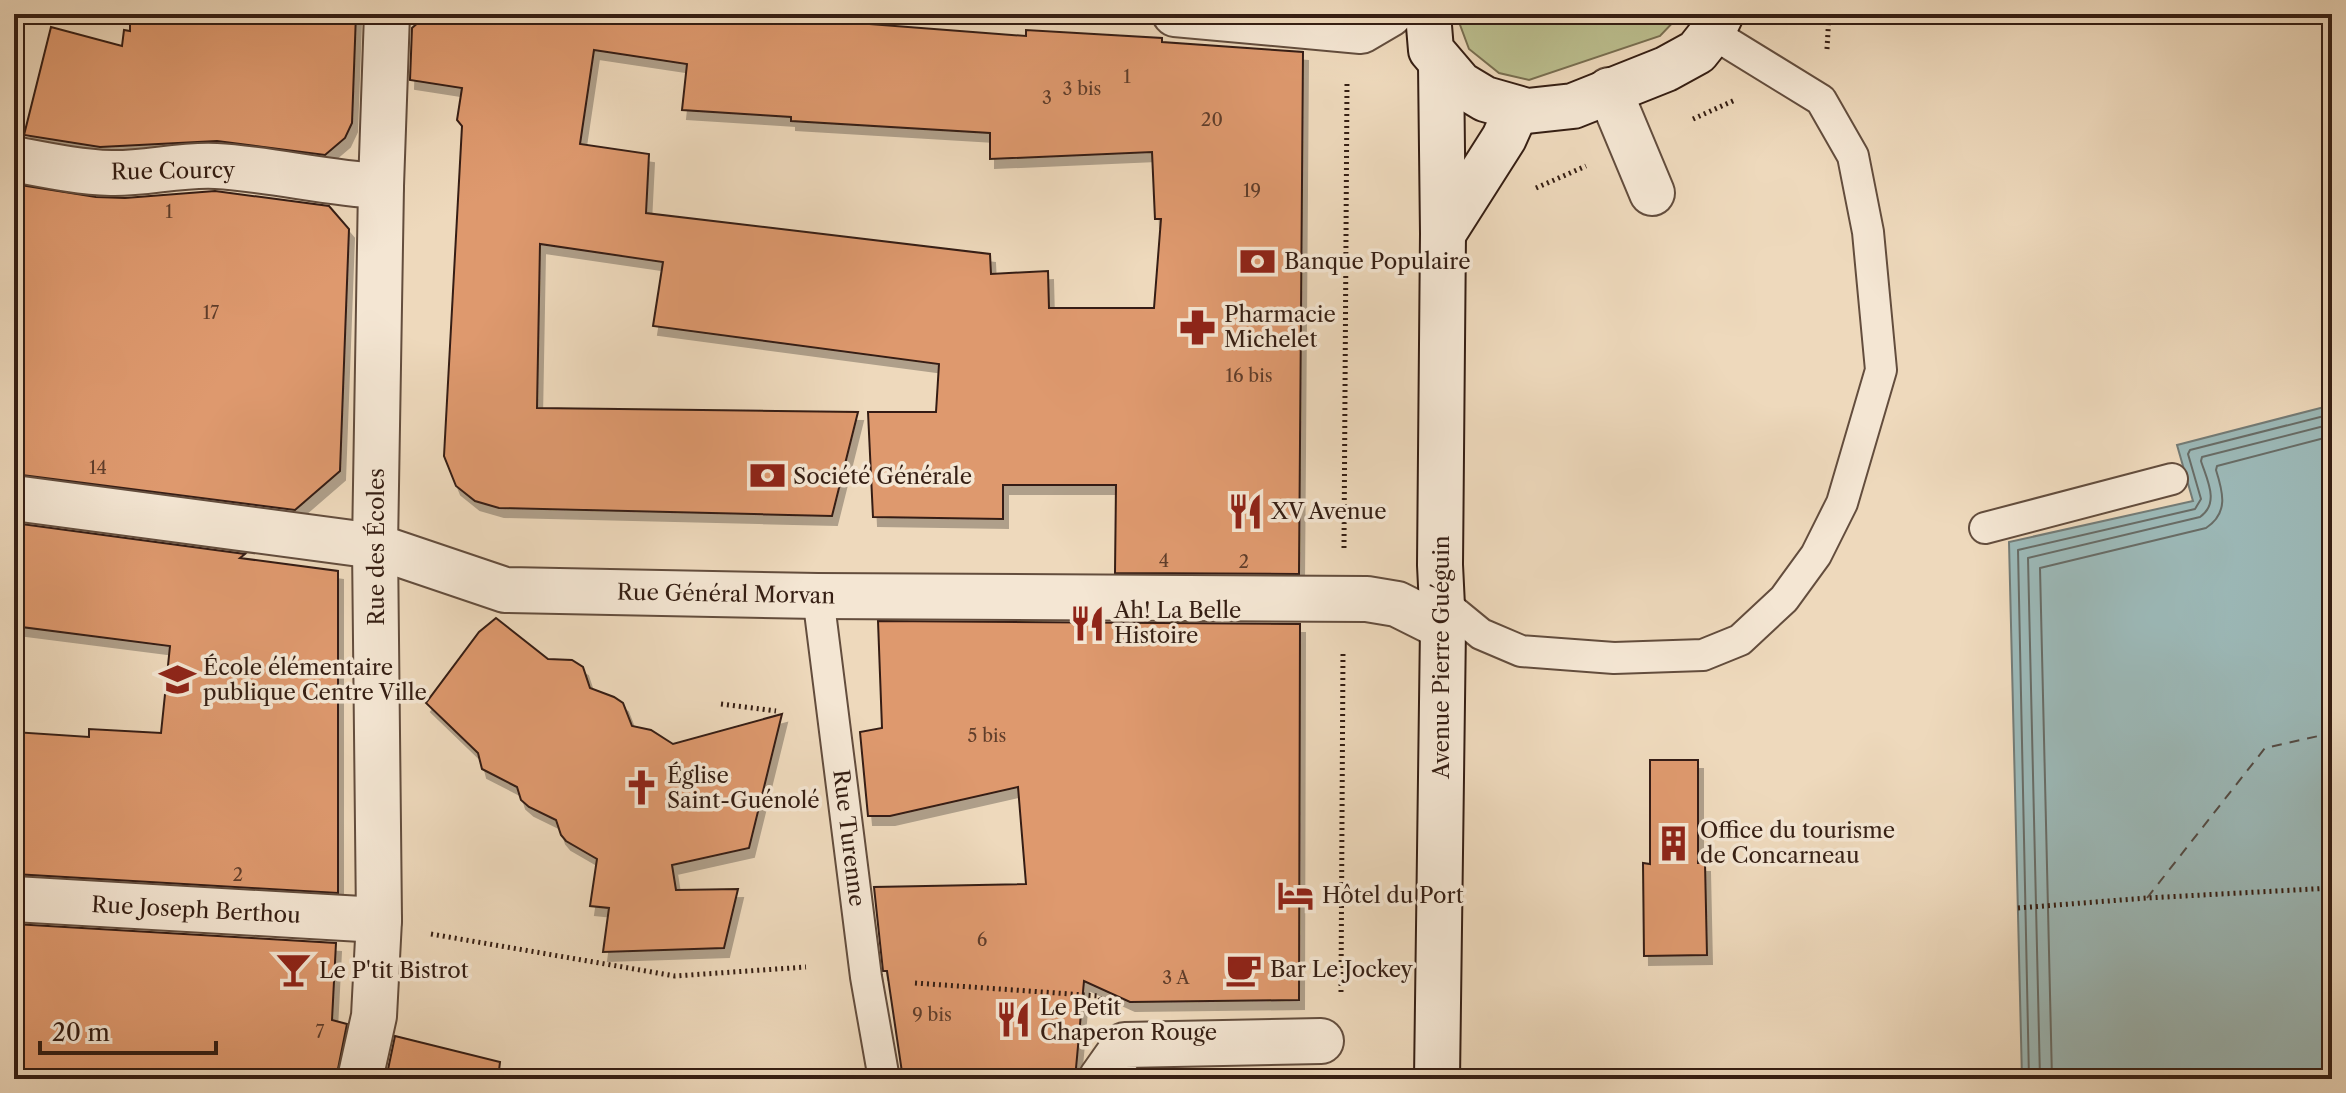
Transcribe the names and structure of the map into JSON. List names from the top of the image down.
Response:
{
  "streets": {
    "street": [
      "Rue Courcy",
      "Rue des Écoles",
      "Rue Général Morvan",
      "Avenue Pierre Guéguin",
      "Rue Joseph Berthou"
    ],
    "lane": ["Rue Turenne"]
  },
  "crossings": [
    ["Rue Courcy", "Rue des Écoles"],
    ["Rue des Écoles", "Rue Général Morvan"],
    ["Rue des Écoles", "Rue Joseph Berthou"],
    ["Rue Général Morvan", "Avenue Pierre Guéguin"],
    ["Rue Général Morvan", "Rue Turenne"]
  ],
  "places": {
    "bank": ["Banque Populaire", "Société Générale"],
    "pharmacy": ["Pharmacie Michelet"],
    "restaurant": ["XV Avenue", "Ah! La Belle Histoire", "Le Petit Chaperon Rouge"],
    "school or university": ["École élémentaire publique Centre Ville"],
    "church": ["Église Saint-Guénolé"],
    "building": ["Office du tourisme de Concarneau"],
    "hotel": ["Hôtel du Port"],
    "cafe": ["Bar Le Jockey"],
    "bar": ["Le P'tit Bistrot"]
  },
  "house_numbers": [
    "1",
    "3 bis",
    "3",
    "20",
    "19",
    "1",
    "17",
    "16 bis",
    "14",
    "4",
    "2",
    "5 bis",
    "2",
    "6",
    "3 A",
    "9 bis",
    "7"
  ],
  "scale_bar": "20 m"
}
